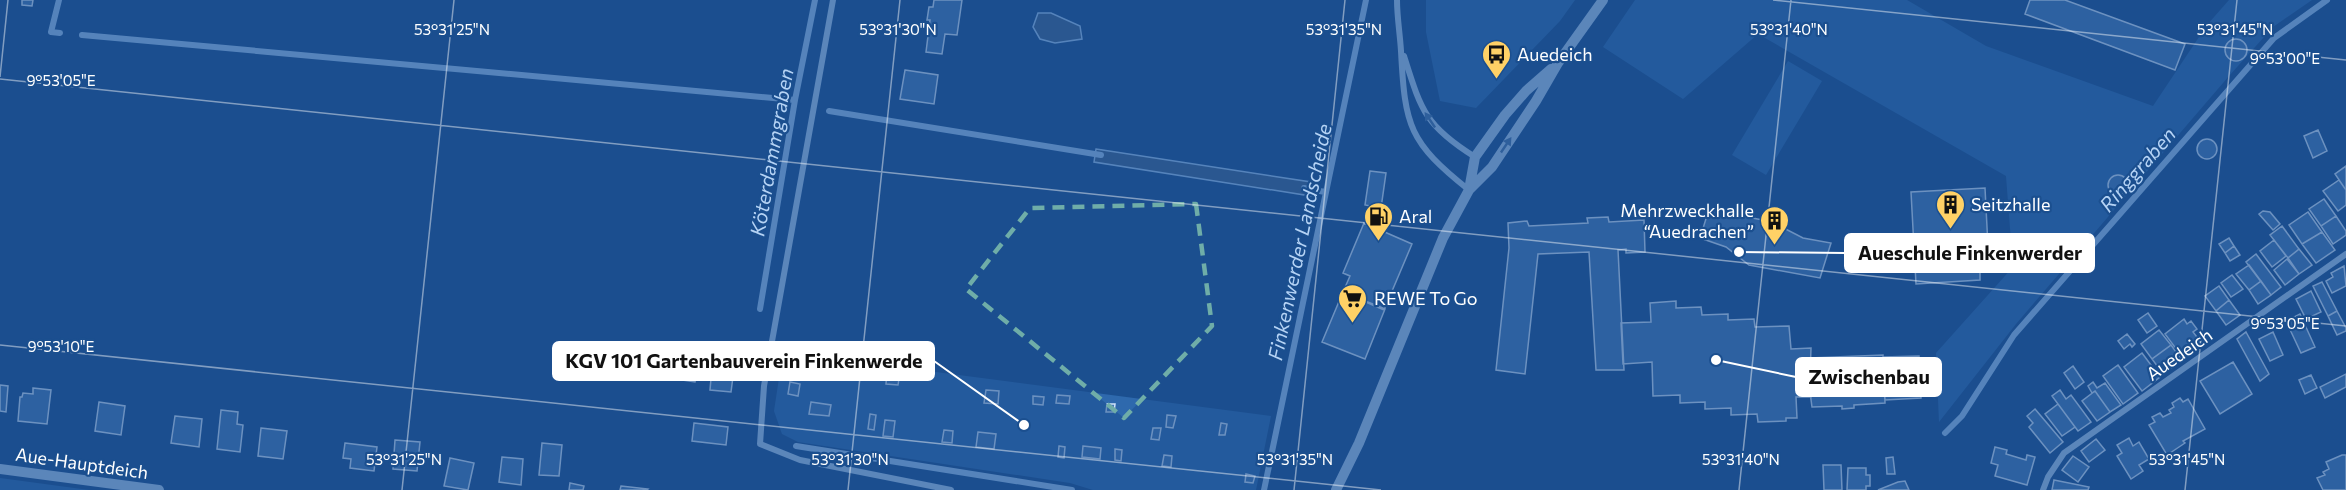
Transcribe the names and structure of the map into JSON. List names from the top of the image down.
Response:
{
  "streets": {
    "street": ["Auedeich", "Aue-Hauptdeich"]
  },
  "water": ["Köterdammgraben", "Ringgraben", "Finkenwerder Landscheide"],
  "places": {
    "bus stop": ["Auedeich"],
    "building": ["Seitzhalle", "Mehrzweckhalle “Auedrachen”"],
    "fuel station": ["Aral"],
    "other": ["Aueschule Finkenwerder", "Zwischenbau", "KGV 101 Gartenbauverein Finkenwerde"],
    "supermarket": ["REWE To Go"]
  },
  "coordinates": [
    "53°31'25\"N",
    "53°31'30\"N",
    "53°31'35\"N",
    "53°31'40\"N",
    "53°31'45\"N",
    "9°53'00\"E",
    "9°53'05\"E",
    "9°53'10\"E"
  ]
}
